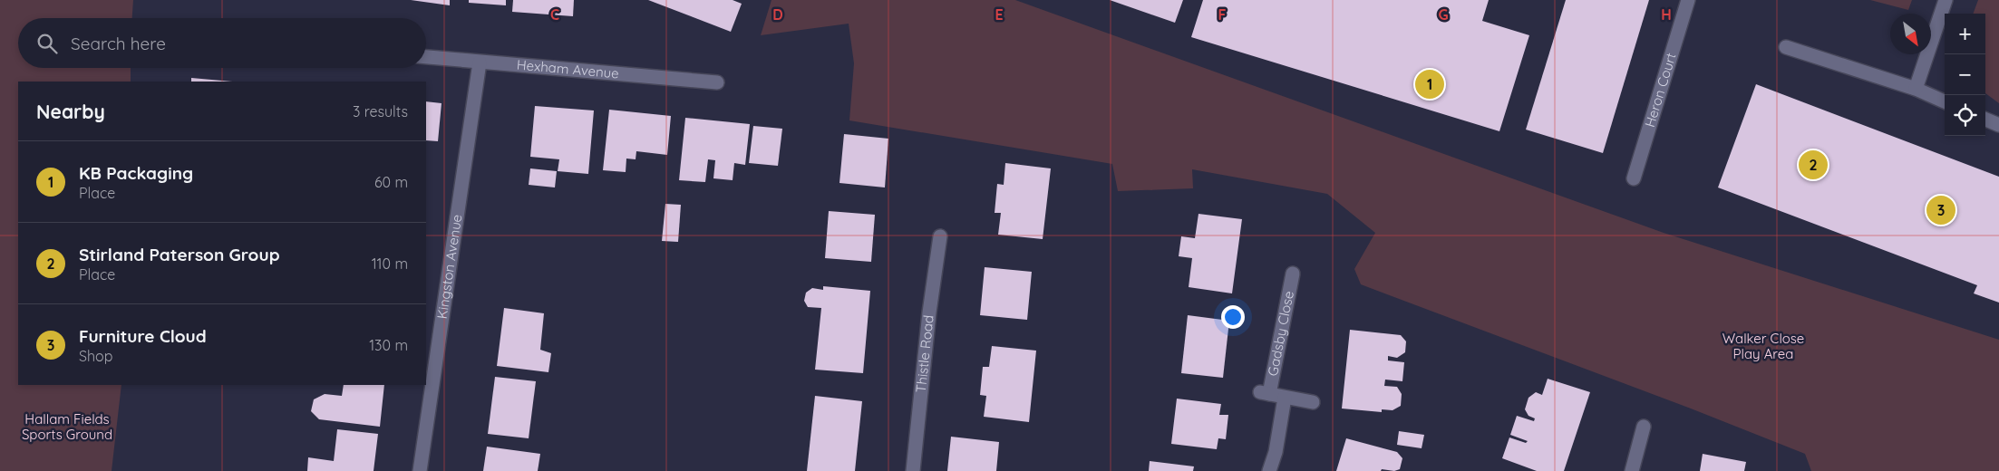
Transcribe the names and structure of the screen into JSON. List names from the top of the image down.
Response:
{
  "streets": {
    "street": [
      "Hexham Avenue",
      "Heron Court",
      "Kingston Avenue",
      "Gadsby Close",
      "Thistle Road"
    ]
  },
  "crossings": [
    ["Hexham Avenue", "Kingston Avenue"]
  ],
  "parks": ["Walker Close Play Area", "Hallam Fields Sports Ground"],
  "north": "bottom right",
  "page": {
    "map_buttons": ["+", "−"],
    "search": "Search here",
    "pins": ["1", "2", "3"],
    "heading": ["Nearby", "3 results"],
    "list": [
      {
        "mark": "1",
        "name": "KB Packaging",
        "note": "Place",
        "value": "60 m"
      },
      {
        "mark": "2",
        "name": "Stirland Paterson Group",
        "note": "Place",
        "value": "110 m"
      },
      {
        "mark": "3",
        "name": "Furniture Cloud",
        "note": "Shop",
        "value": "130 m"
      }
    ]
  },
  "grid": {
    "columns": [
      "C",
      "D",
      "E",
      "F",
      "G",
      "H"
    ]
  }
}
